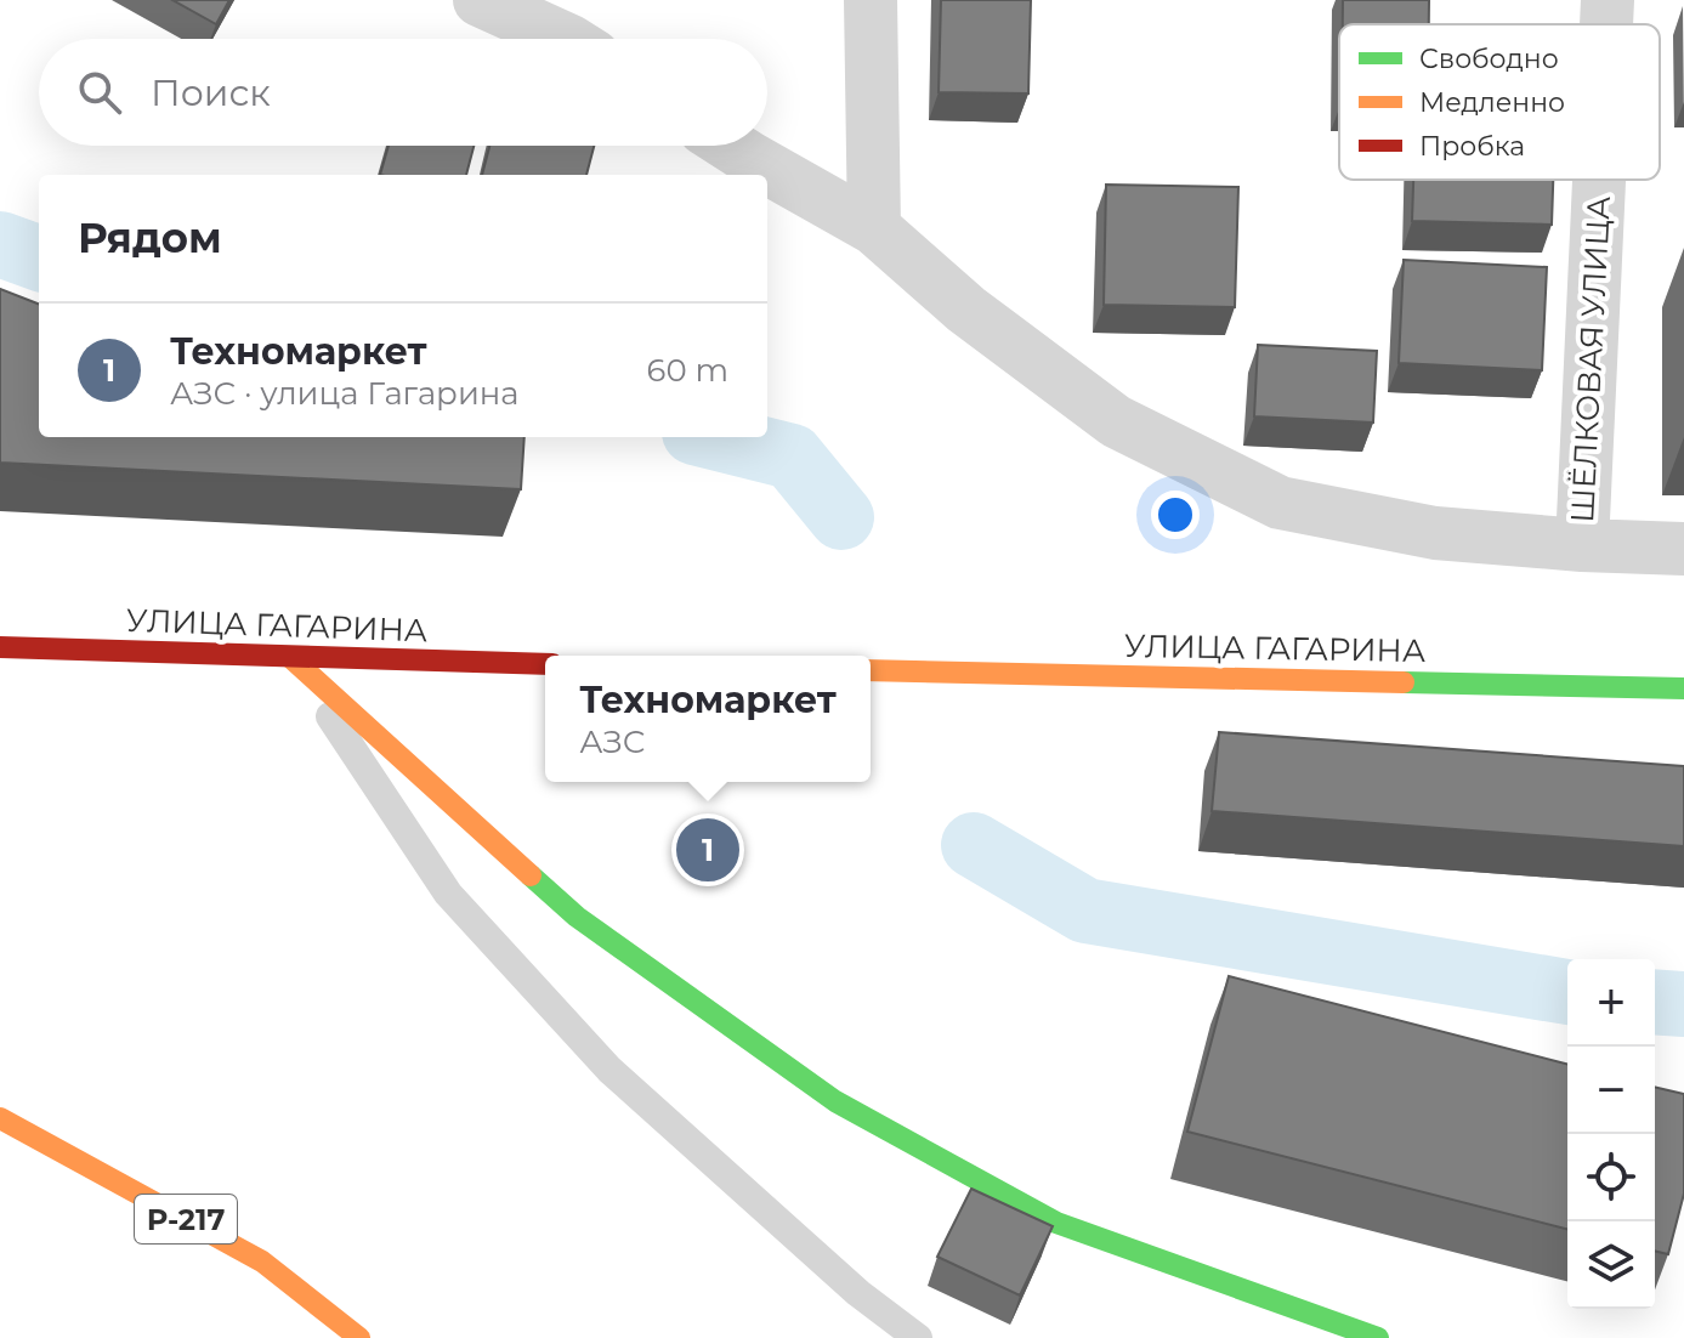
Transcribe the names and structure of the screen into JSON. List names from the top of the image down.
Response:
{
  "streets": {
    "main road": ["УЛИЦА ГАГАРИНА", "Р-217"],
    "street": ["ШЁЛКОВАЯ УЛИЦА"]
  },
  "legend": ["Свободно", "Медленно", "Пробка"],
  "page": {
    "search": "Поиск",
    "heading": "Рядом",
    "list": [
      {
        "mark": "1",
        "name": "Техномаркет",
        "note": "АЗС · улица Гагарина",
        "value": "60 m"
      }
    ],
    "popup": ["Техномаркет", "АЗС"],
    "pins": "1",
    "map_buttons": ["+", "−"]
  }
}
